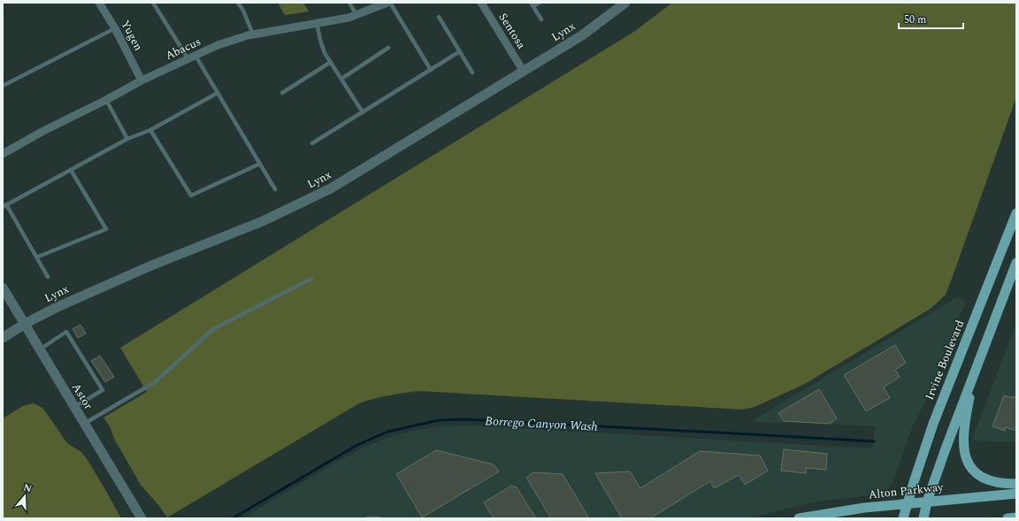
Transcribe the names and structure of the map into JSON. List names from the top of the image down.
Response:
{
  "streets": {
    "main road": ["Irvine Boulevard", "Alton Parkway"],
    "street": [
      "Sentosa",
      "Lynx",
      "Yugen",
      "Abacus",
      "Astor"
    ]
  },
  "crossings": [
    ["Sentosa", "Lynx"],
    ["Lynx", "Astor"],
    ["Yugen", "Abacus"],
    ["Irvine Boulevard", "Alton Parkway"]
  ],
  "water": ["Borrego Canyon Wash"],
  "scale_bar": "50 m",
  "north": "top"
}
